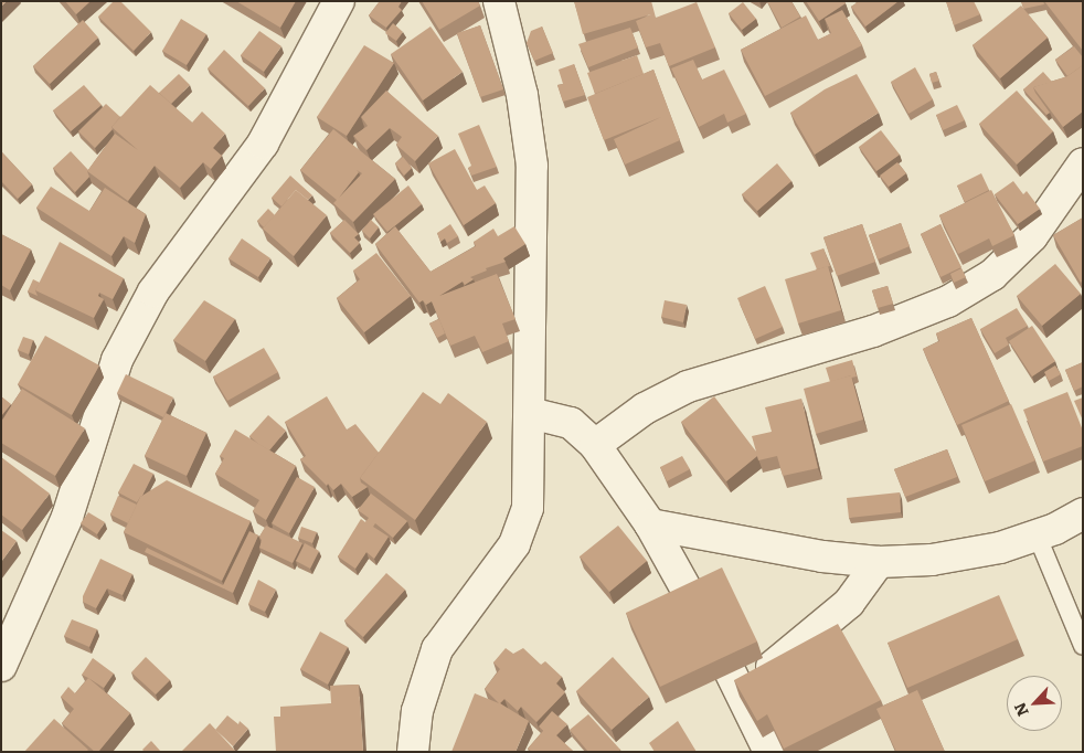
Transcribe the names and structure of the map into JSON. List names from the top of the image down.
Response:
{
  "north": "bottom left"
}
